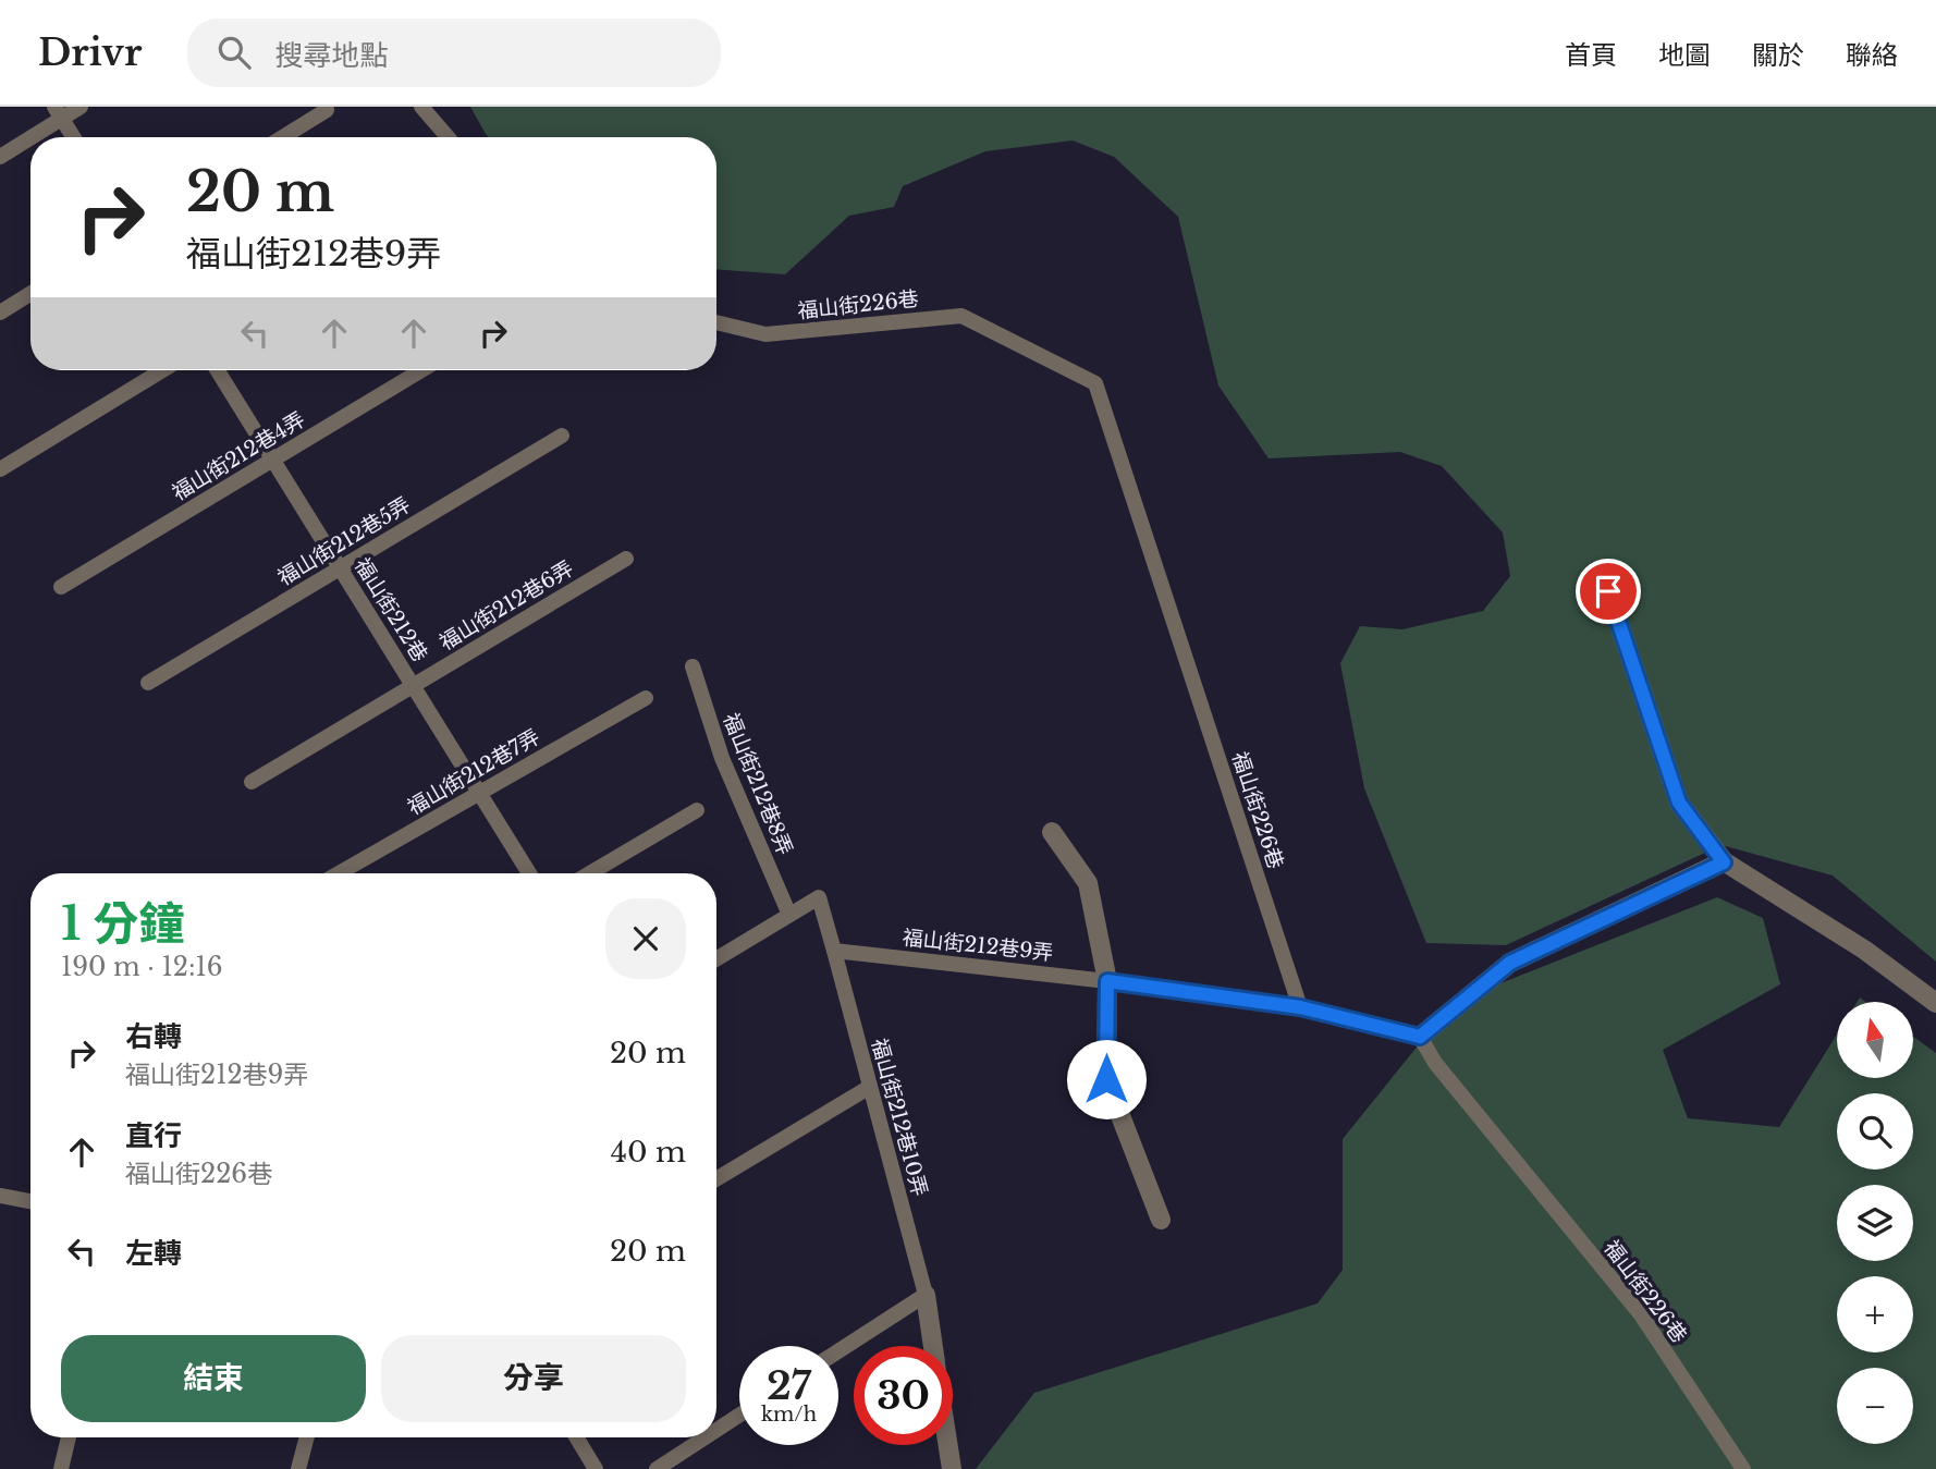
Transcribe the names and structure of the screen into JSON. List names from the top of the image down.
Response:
{
  "streets": {
    "lane": [
      "福山街226巷",
      "福山街212巷4弄",
      "福山街212巷5弄",
      "福山街212巷6弄",
      "福山街212巷",
      "福山街212巷7弄",
      "福山街212巷8弄",
      "福山街212巷9弄",
      "福山街212巷10弄"
    ]
  },
  "crossings": [
    ["福山街226巷", "福山街212巷9弄"],
    ["福山街212巷4弄", "福山街212巷"],
    ["福山街212巷5弄", "福山街212巷"],
    ["福山街212巷6弄", "福山街212巷"],
    ["福山街212巷", "福山街212巷7弄"],
    ["福山街212巷9弄", "福山街212巷10弄"]
  ],
  "north": "top",
  "page": {
    "header": "Drivr",
    "search": "搜尋地點",
    "nav": [
      "首頁",
      "地圖",
      "關於",
      "聯絡"
    ],
    "turn": ["20 m", "福山街212巷9弄"],
    "heading": ["1 分鐘", "190 m · 12:16"],
    "map_buttons": ["+", "−"],
    "list": [
      {
        "name": "右轉",
        "note": "福山街212巷9弄",
        "value": "20 m"
      },
      {
        "name": "直行",
        "note": "福山街226巷",
        "value": "40 m"
      },
      {
        "name": "左轉",
        "value": "20 m"
      }
    ],
    "buttons": ["結束", "分享"],
    "speed": "27 km/h",
    "limit": "30"
  }
}
